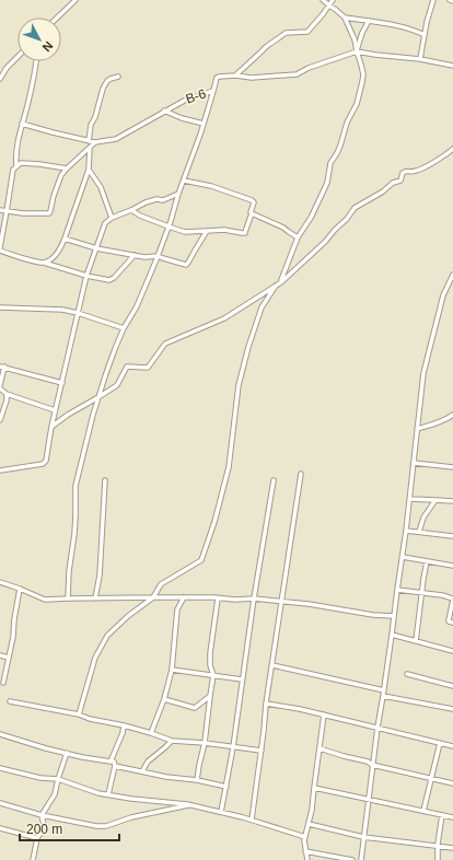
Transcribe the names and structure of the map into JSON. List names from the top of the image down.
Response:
{
  "streets": {
    "street": ["B-6"]
  },
  "scale_bar": "200 m",
  "north": "bottom right"
}
